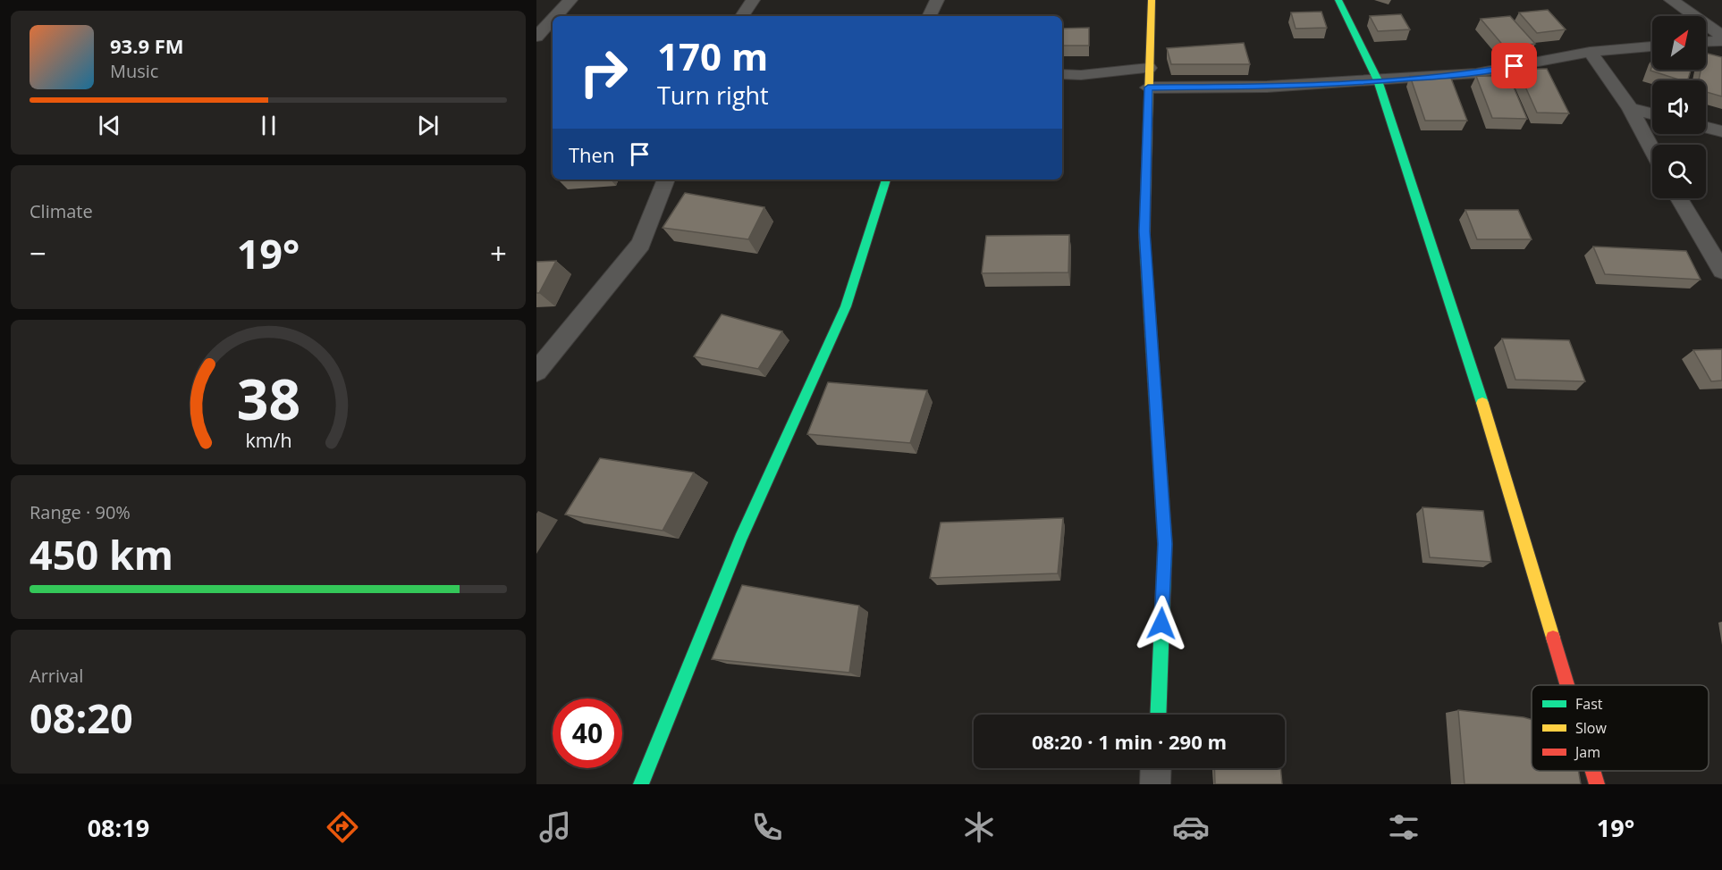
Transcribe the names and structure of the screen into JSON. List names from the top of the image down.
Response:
{
  "legend": ["Fast", "Slow", "Jam"],
  "north": "top right",
  "page": {
    "turn": ["170 m", "Turn right"],
    "song": ["93.9 FM", "Music"],
    "then": "Then",
    "tile": [
      "Climate",
      ["Range · 90%", "450 km"],
      ["Arrival", "08:20"]
    ],
    "heat": ["−", "19°", "+"],
    "limit": "40",
    "trip": "08:20 · 1 min · 290 m",
    "tabs": ["08:19", "19°"],
    "gauge": ["38", "km/h"]
  }
}
